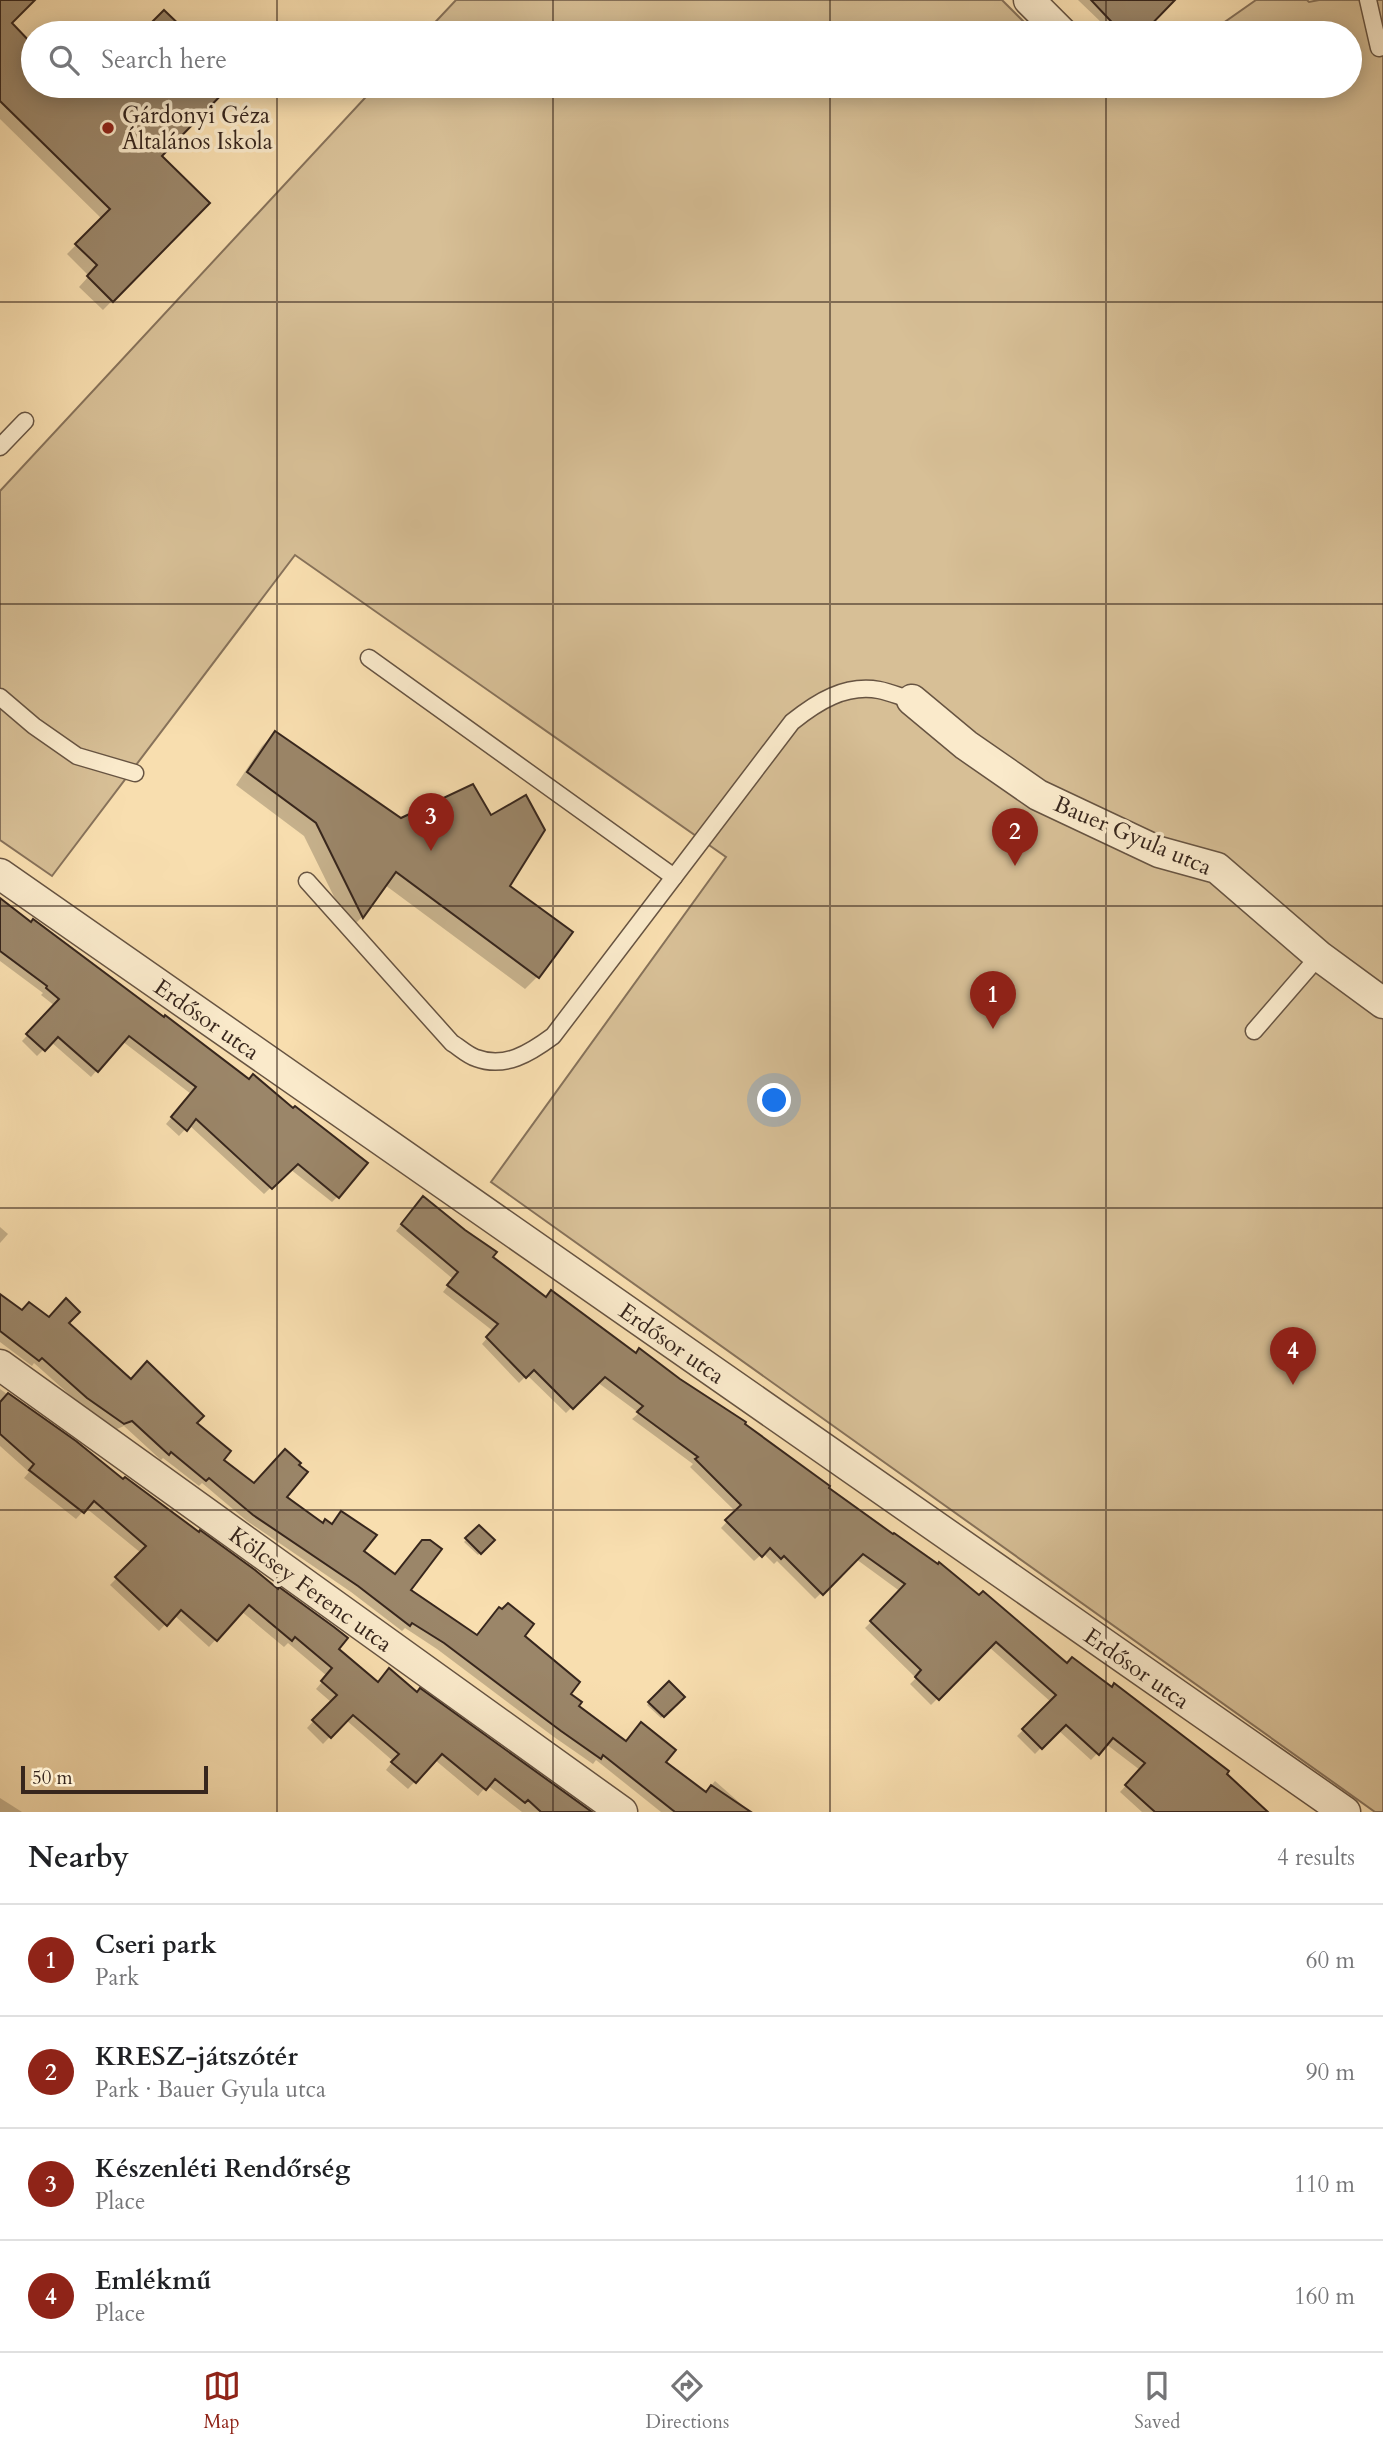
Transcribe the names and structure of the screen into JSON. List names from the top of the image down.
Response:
{
  "streets": {
    "street": ["Bauer Gyula utca", "Erdősor utca", "Kölcsey Ferenc utca"]
  },
  "places": ["Gárdonyi Géza Általános Iskola"],
  "scale_bar": "50 m",
  "page": {
    "search": "Search here",
    "pins": [
      "3",
      "2",
      "1",
      "4"
    ],
    "scale": "50 m",
    "heading": ["Nearby", "4 results"],
    "list": [
      {
        "mark": "1",
        "name": "Cseri park",
        "note": "Park",
        "value": "60 m"
      },
      {
        "mark": "2",
        "name": "KRESZ-játszótér",
        "note": "Park · Bauer Gyula utca",
        "value": "90 m"
      },
      {
        "mark": "3",
        "name": "Készenléti Rendőrség",
        "note": "Place",
        "value": "110 m"
      },
      {
        "mark": "4",
        "name": "Emlékmű",
        "note": "Place",
        "value": "160 m"
      }
    ],
    "nav": ["Map", "Directions", "Saved"]
  }
}
